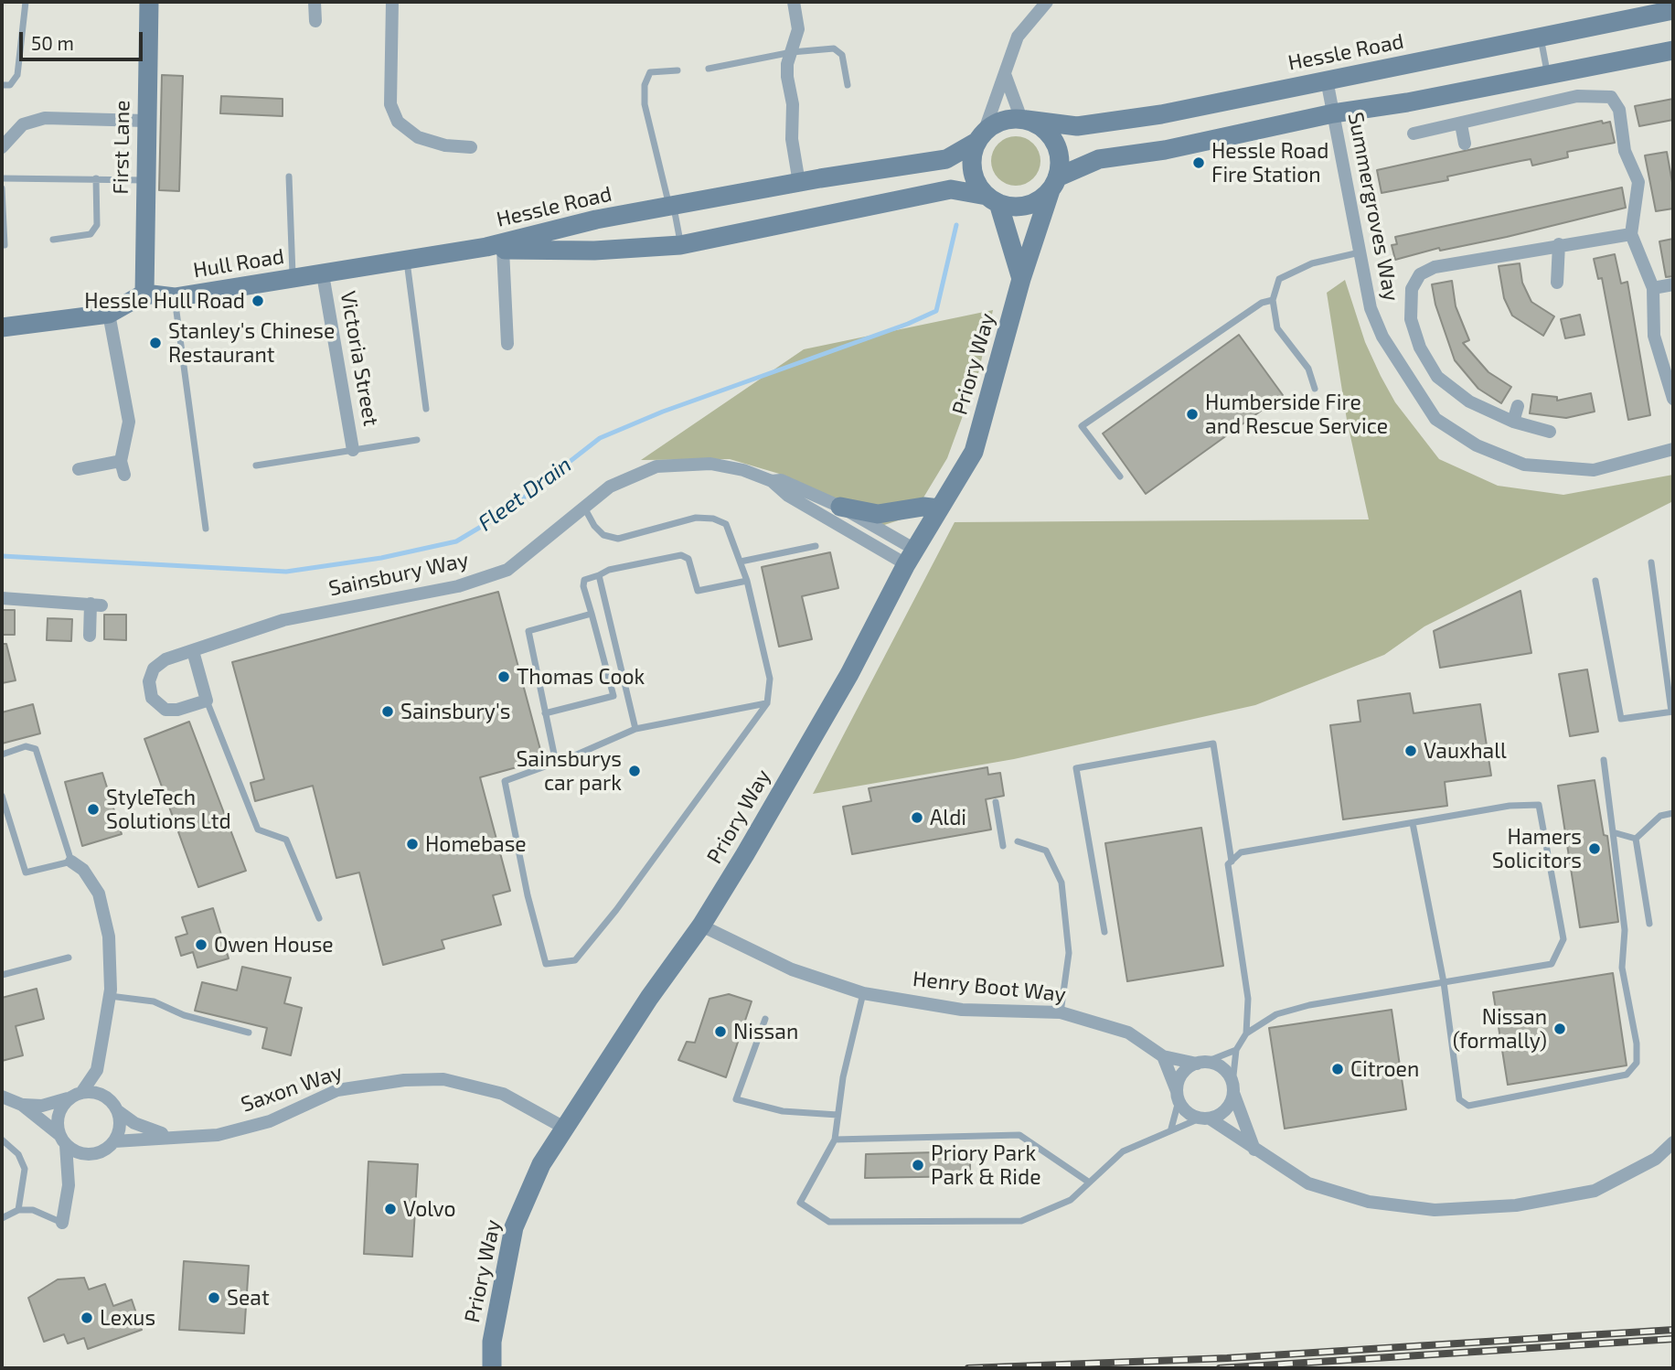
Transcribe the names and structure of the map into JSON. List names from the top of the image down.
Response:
{
  "streets": {
    "street": [
      "Hessle Road",
      "First Lane",
      "Summergroves Way",
      "Hull Road",
      "Victoria Street",
      "Priory Way",
      "Sainsbury Way",
      "Henry Boot Way",
      "Saxon Way"
    ]
  },
  "crossings": [
    ["Hessle Road", "Summergroves Way"],
    ["Hessle Road", "Hull Road"],
    ["Hessle Road", "Priory Way"],
    ["First Lane", "Hull Road"],
    ["Hull Road", "Victoria Street"],
    ["Priory Way", "Sainsbury Way"],
    ["Priory Way", "Henry Boot Way"],
    ["Priory Way", "Saxon Way"]
  ],
  "water": ["Fleet Drain"],
  "places": [
    "Hessle Road Fire Station",
    "Hessle Hull Road",
    "Stanley's Chinese Restaurant",
    "Humberside Fire and Rescue Service",
    "Thomas Cook",
    "Sainsbury's",
    "Vauxhall",
    "Sainsburys car park",
    "StyleTech Solutions Ltd",
    "Aldi",
    "Homebase",
    "Hamers Solicitors",
    "Owen House",
    "Nissan (formally)",
    "Nissan",
    "Citroen",
    "Priory Park Park & Ride",
    "Volvo",
    "Seat",
    "Lexus"
  ],
  "scale_bar": "50 m"
}
